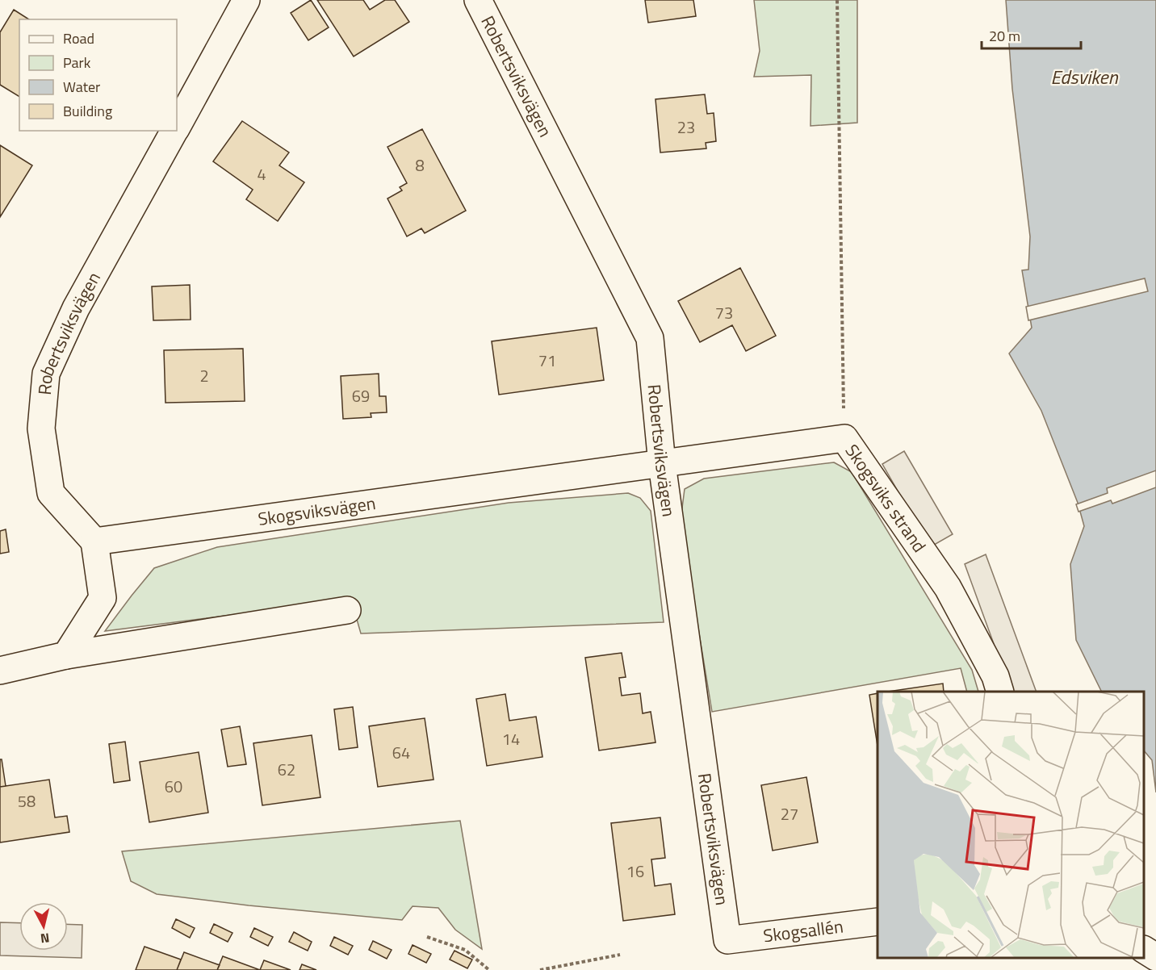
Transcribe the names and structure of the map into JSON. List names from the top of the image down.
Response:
{
  "streets": {
    "street": [
      "Robertsviksvägen",
      "Skogsviks strand",
      "Skogsviksvägen",
      "Skogsallén"
    ]
  },
  "crossings": [
    ["Robertsviksvägen", "Skogsviks strand"],
    ["Robertsviksvägen", "Skogsviksvägen"],
    ["Robertsviksvägen", "Skogsallén"],
    ["Skogsviks strand", "Skogsviksvägen"]
  ],
  "water": ["Edsviken"],
  "house_numbers": [
    "23",
    "8",
    "4",
    "73",
    "71",
    "2",
    "69",
    "14",
    "64",
    "62",
    "60",
    "58",
    "27",
    "16"
  ],
  "legend": [
    "Road",
    "Park",
    "Water",
    "Building"
  ],
  "scale_bar": "20 m",
  "north": "bottom"
}
